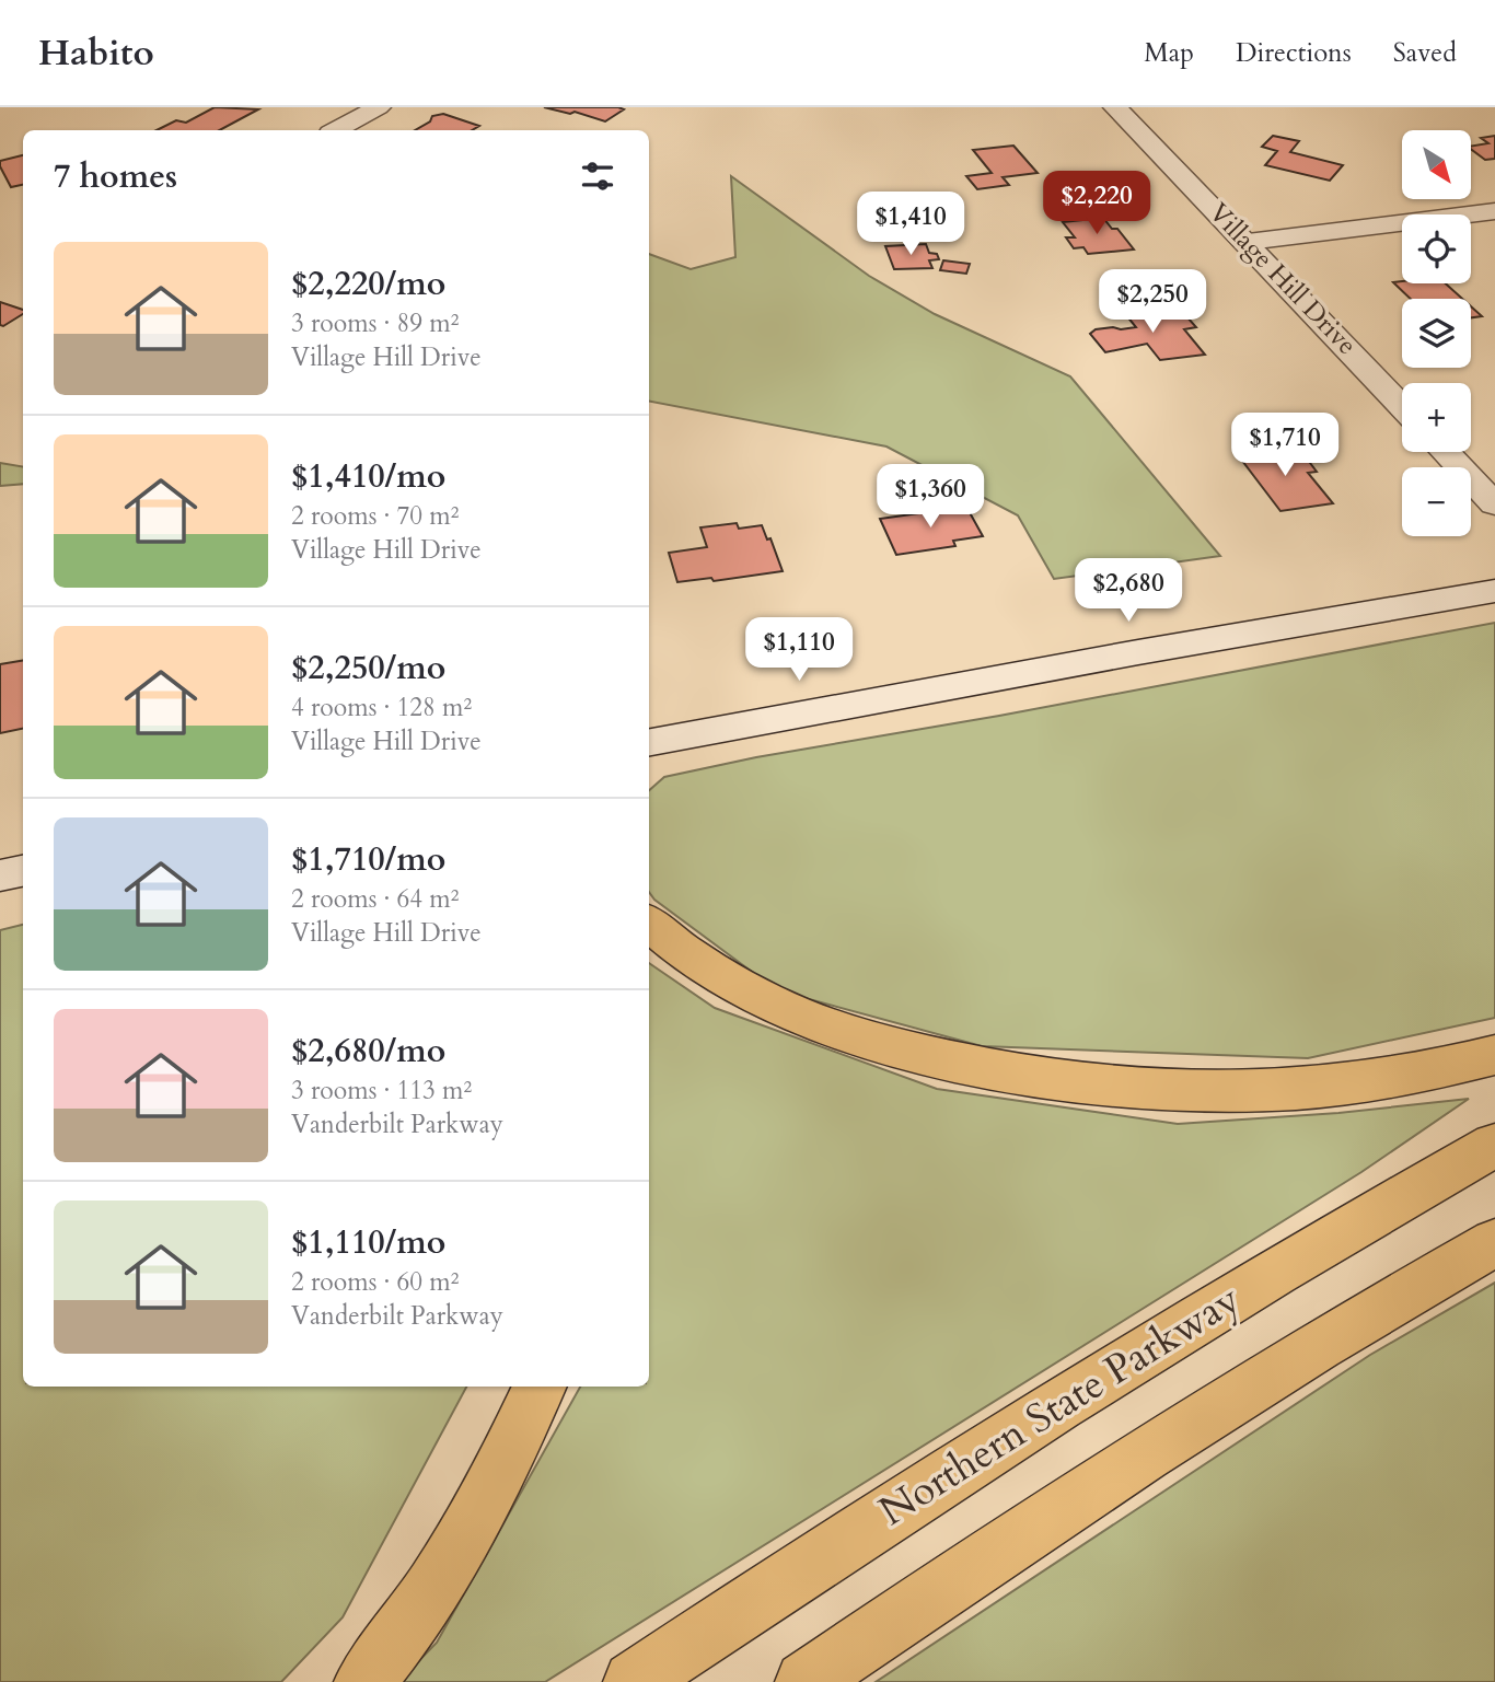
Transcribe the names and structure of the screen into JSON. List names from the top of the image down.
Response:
{
  "streets": {
    "highway": ["Northern State Parkway"],
    "street": ["Village Hill Drive"]
  },
  "north": "bottom right",
  "page": {
    "header": "Habito",
    "nav": ["Map", "Directions", "Saved"],
    "map_buttons": ["+", "−"],
    "heading": "7 homes",
    "price": [
      "$2,220",
      "$1,410",
      "$2,250",
      "$1,710",
      "$1,360",
      "$2,680",
      "$1,110"
    ],
    "list": [
      {
        "name": "$2,220/mo",
        "note": "3 rooms · 89 m² · Village Hill Drive"
      },
      {
        "name": "$1,410/mo",
        "note": "2 rooms · 70 m² · Village Hill Drive"
      },
      {
        "name": "$2,250/mo",
        "note": "4 rooms · 128 m² · Village Hill Drive"
      },
      {
        "name": "$1,710/mo",
        "note": "2 rooms · 64 m² · Village Hill Drive"
      },
      {
        "name": "$2,680/mo",
        "note": "3 rooms · 113 m² · Vanderbilt Parkway"
      },
      {
        "name": "$1,110/mo",
        "note": "2 rooms · 60 m² · Vanderbilt Parkway"
      }
    ]
  }
}
